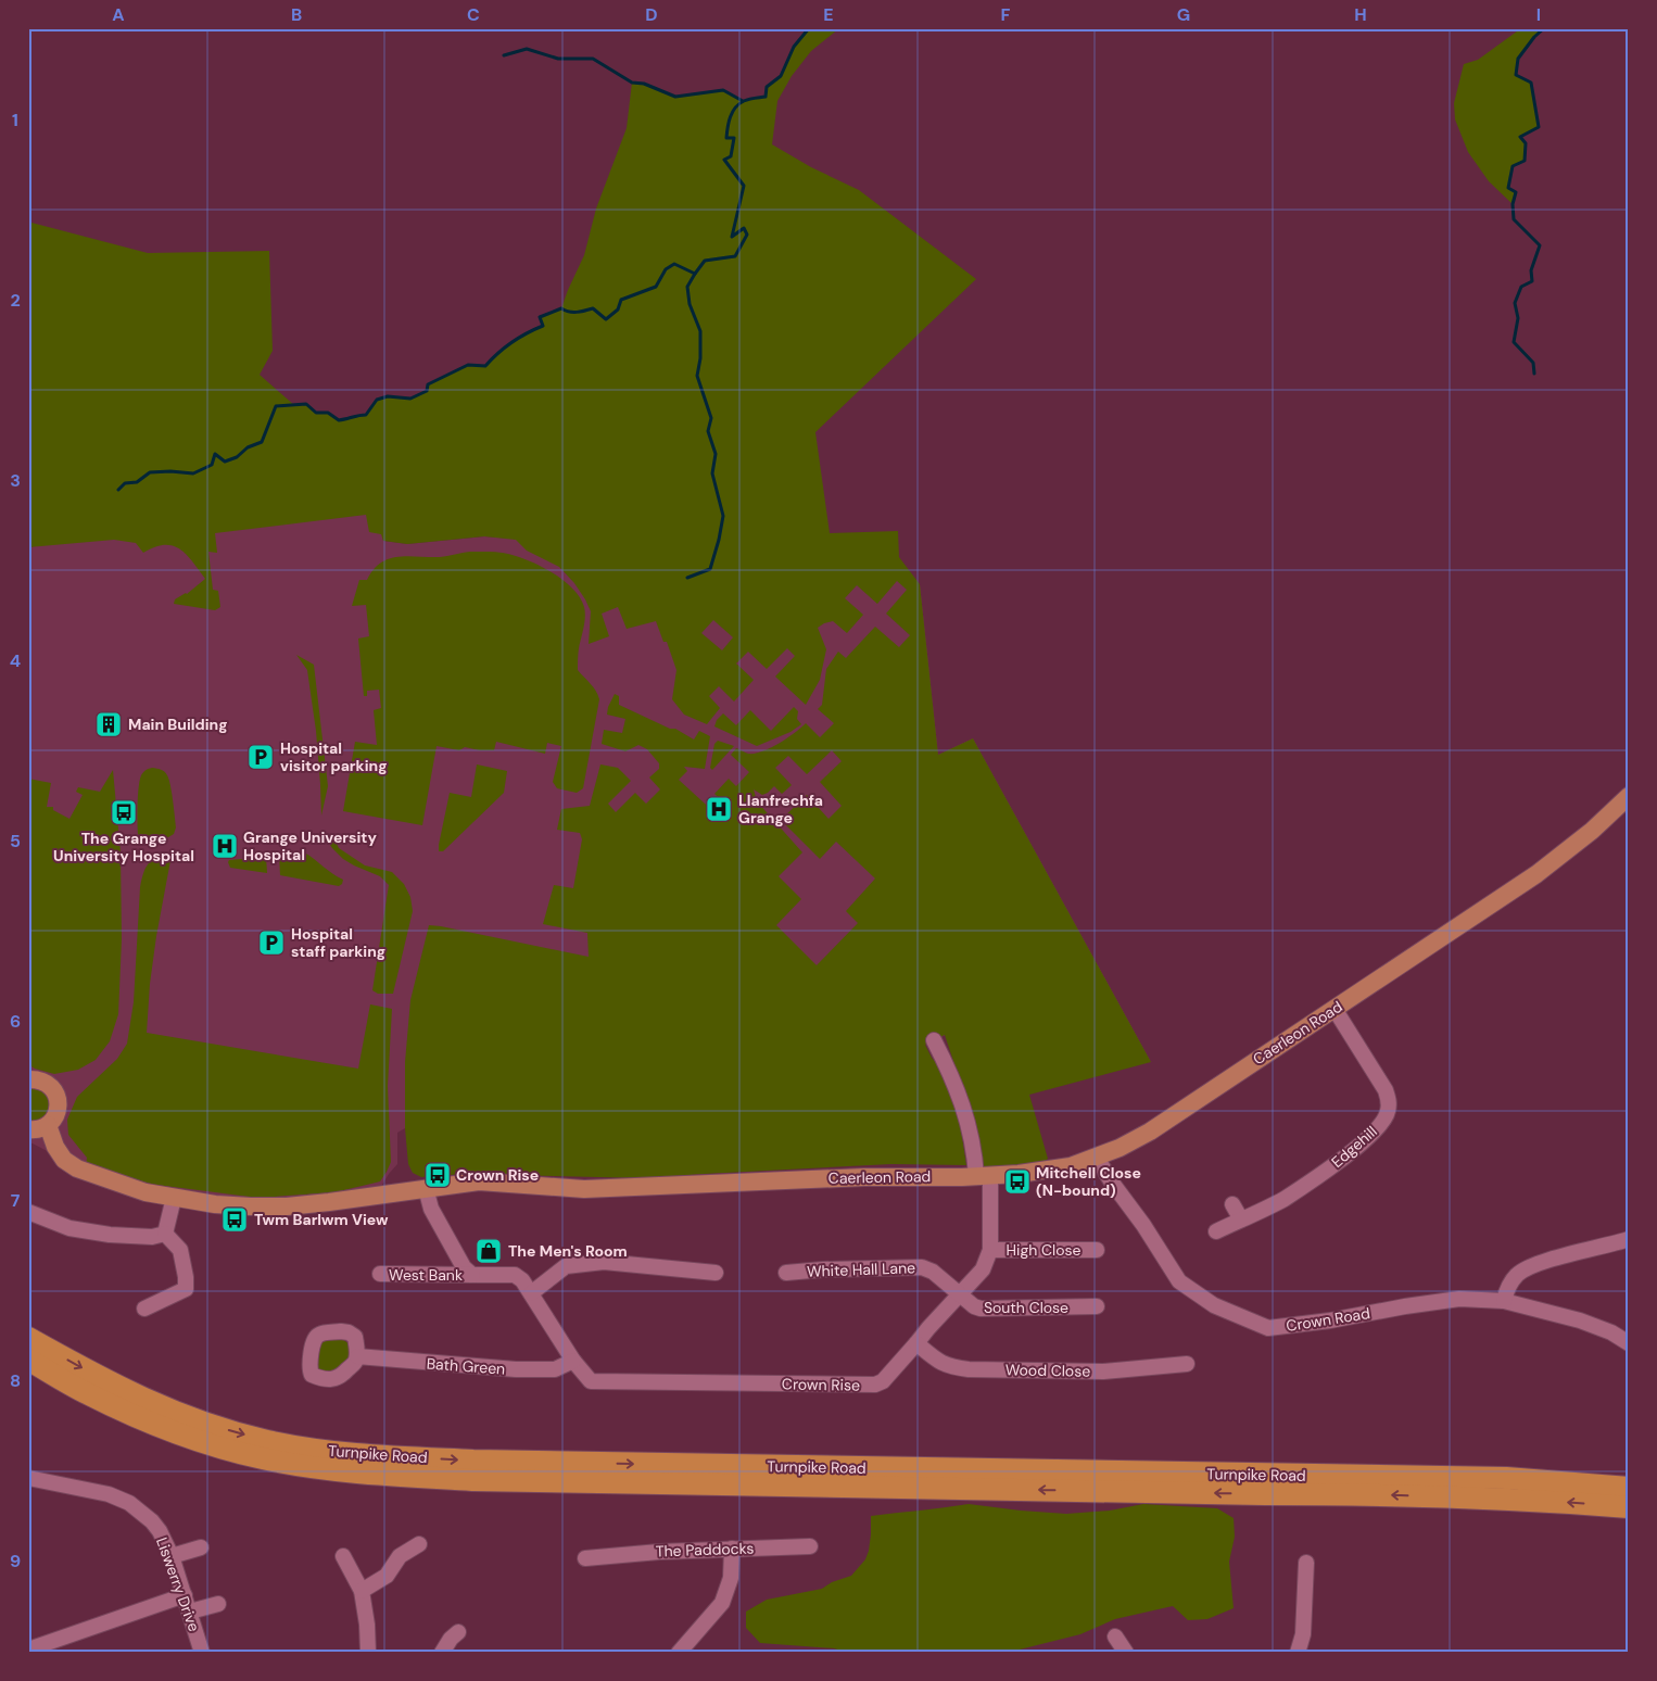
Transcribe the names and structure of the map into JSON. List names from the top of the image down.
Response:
{
  "streets": {
    "highway": ["Turnpike Road"],
    "main road": ["Caerleon Road"],
    "street": [
      "Edgehill",
      "High Close",
      "White Hall Lane",
      "West Bank",
      "South Close",
      "Crown Road",
      "Bath Green",
      "Wood Close",
      "Crown Rise",
      "The Paddocks",
      "Liswerry Drive"
    ]
  },
  "crossings": [
    ["Caerleon Road", "Edgehill"],
    ["Caerleon Road", "Crown Road"],
    ["Caerleon Road", "Crown Rise"],
    ["High Close", "Crown Rise"],
    ["White Hall Lane", "South Close"],
    ["White Hall Lane", "Crown Rise"],
    ["West Bank", "Crown Rise"],
    ["South Close", "Crown Rise"],
    ["Bath Green", "Crown Rise"],
    ["Wood Close", "Crown Rise"]
  ],
  "places": {
    "building": ["Main Building"],
    "parking": ["Hospital visitor parking", "Hospital staff parking"],
    "hospital": ["Llanfrechfa Grange", "Grange University Hospital"],
    "bus stop": [
      "The Grange University Hospital",
      "Crown Rise",
      "Mitchell Close (N-bound)",
      "Twm Barlwm View"
    ],
    "shop": ["The Men's Room"]
  },
  "grid": {
    "columns": [
      "A",
      "B",
      "C",
      "D",
      "E",
      "F",
      "G",
      "H",
      "I"
    ],
    "rows": [
      "1",
      "2",
      "3",
      "4",
      "5",
      "6",
      "7",
      "8",
      "9"
    ]
  }
}
